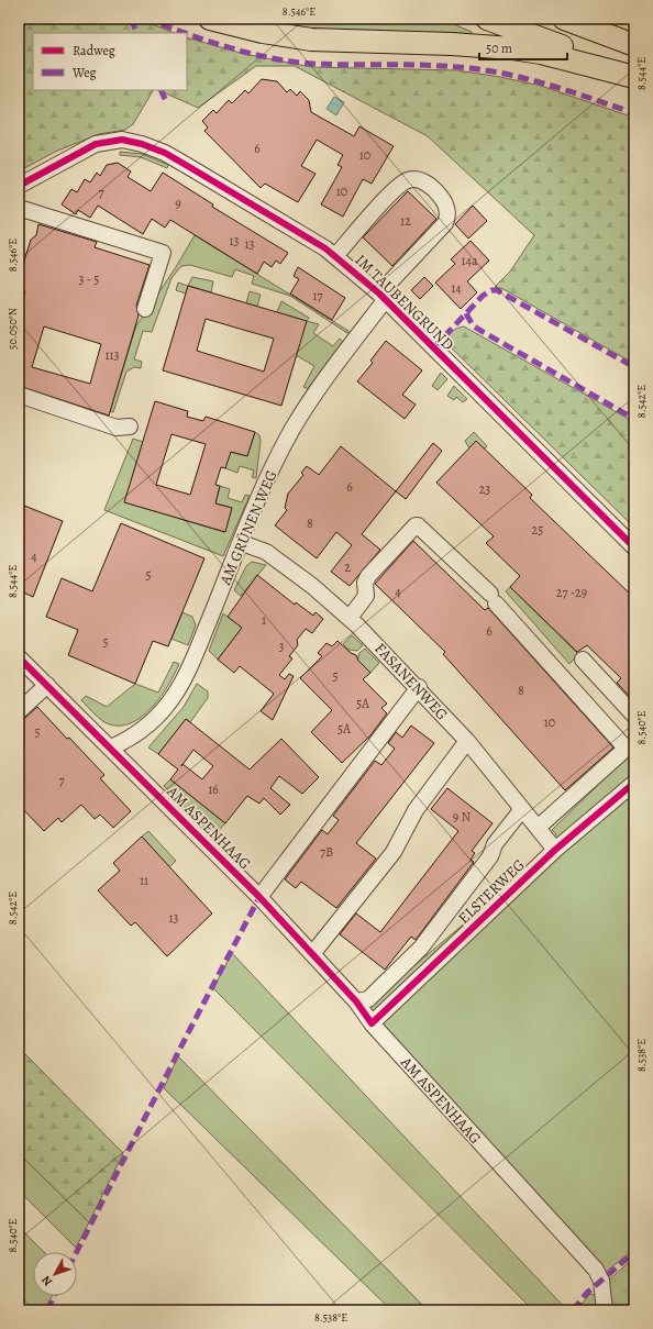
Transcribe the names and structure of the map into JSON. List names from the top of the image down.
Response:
{
  "streets": {
    "street": [
      "IM TAUBENGRUND",
      "AM GRÜNEN WEG",
      "FASANENWEG",
      "AM ASPENHAAG",
      "ELSTERWEG"
    ]
  },
  "crossings": [
    ["IM TAUBENGRUND", "AM GRÜNEN WEG"],
    ["AM GRÜNEN WEG", "FASANENWEG"],
    ["AM GRÜNEN WEG", "AM ASPENHAAG"],
    ["FASANENWEG", "ELSTERWEG"],
    ["AM ASPENHAAG", "ELSTERWEG"]
  ],
  "house_numbers": [
    "6",
    "10",
    "10",
    "7",
    "9",
    "12",
    "13",
    "13",
    "14a",
    "3 - 5",
    "14",
    "17",
    "113",
    "6",
    "23",
    "8",
    "25",
    "4",
    "2",
    "5",
    "4",
    "27 -29",
    "1",
    "6",
    "5",
    "3",
    "5",
    "8",
    "5A",
    "10",
    "5A",
    "5",
    "7",
    "16",
    "9 N",
    "7B",
    "11",
    "13"
  ],
  "legend": ["Radweg", "Weg"],
  "scale_bar": "50 m",
  "north": "bottom left",
  "coordinates": [
    "8.546°E",
    "8.544°E",
    "50.050°N",
    "8.542°E",
    "8.540°E",
    "8.538°E"
  ]
}
